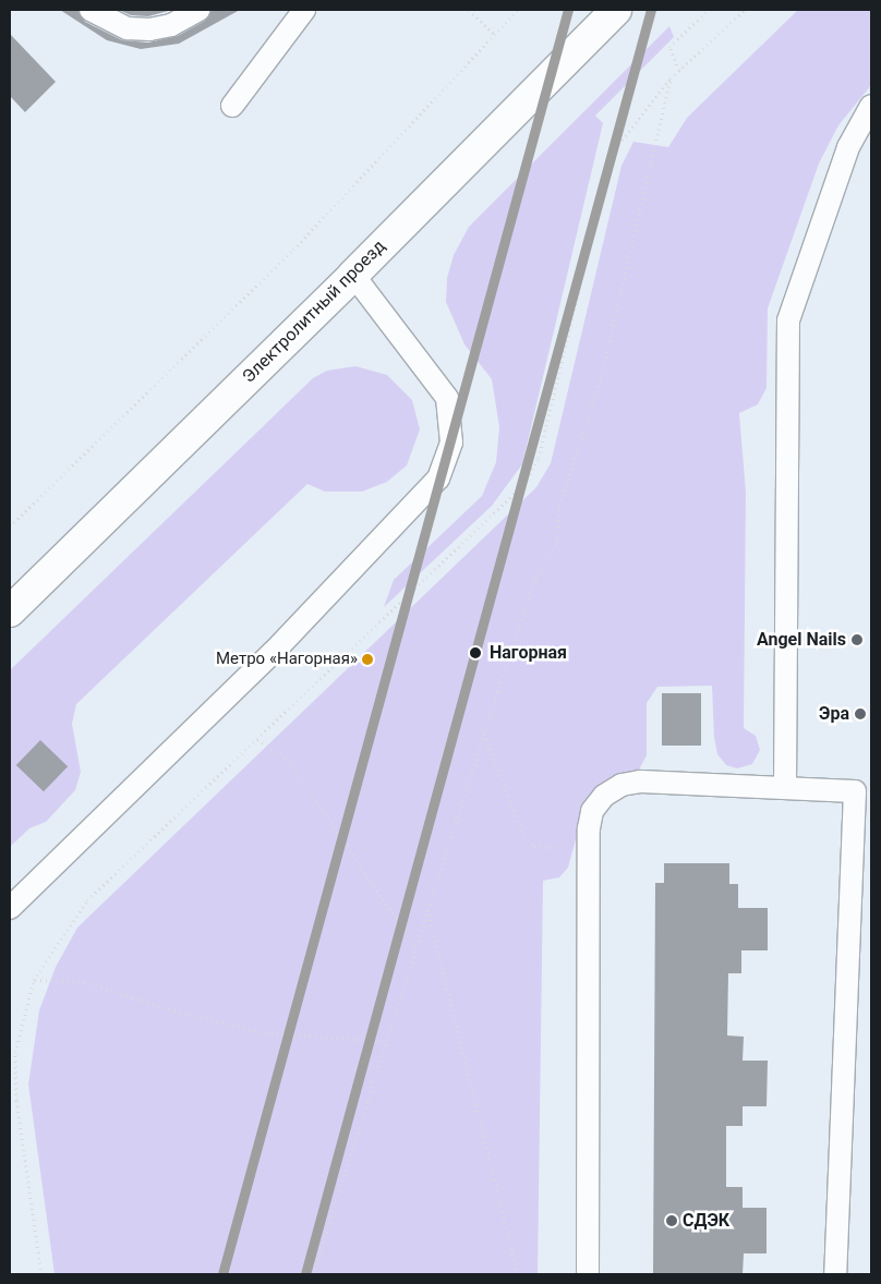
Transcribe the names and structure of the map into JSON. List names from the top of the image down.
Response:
{
  "streets": {
    "street": ["Электролитный проезд"]
  },
  "places": [
    "Angel Nails",
    "Нагорная",
    "Метро «Нагорная»",
    "Эра",
    "СДЭК"
  ]
}
